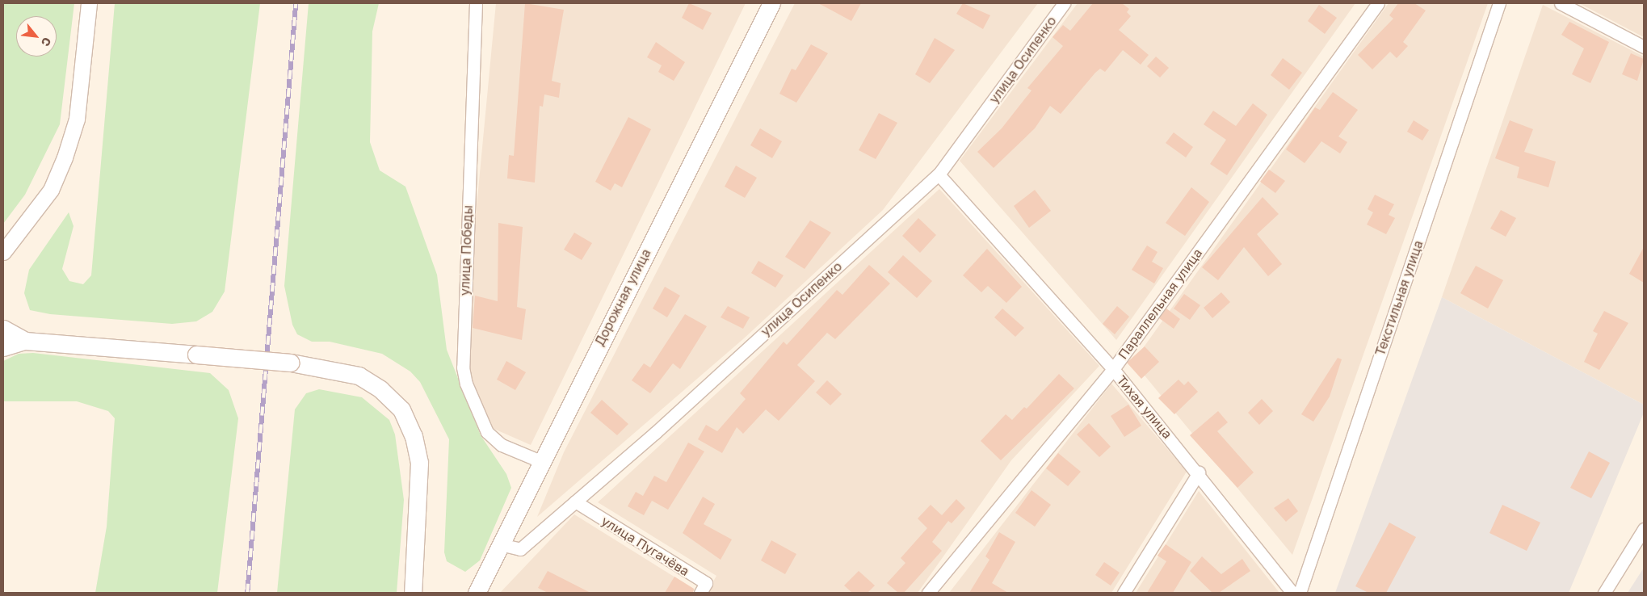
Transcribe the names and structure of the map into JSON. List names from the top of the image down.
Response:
{
  "streets": {
    "main road": ["Дорожная улица"],
    "street": [
      "улица Осипенко",
      "улица Победы",
      "Текстильная улица",
      "Параллельная улица",
      "Тихая улица",
      "улица Пугачёва"
    ]
  },
  "crossings": [
    ["улица Осипенко", "Дорожная улица"],
    ["улица Осипенко", "Тихая улица"],
    ["улица Осипенко", "улица Пугачёва"],
    ["улица Победы", "Дорожная улица"],
    ["Параллельная улица", "Тихая улица"]
  ],
  "north": "bottom right"
}
